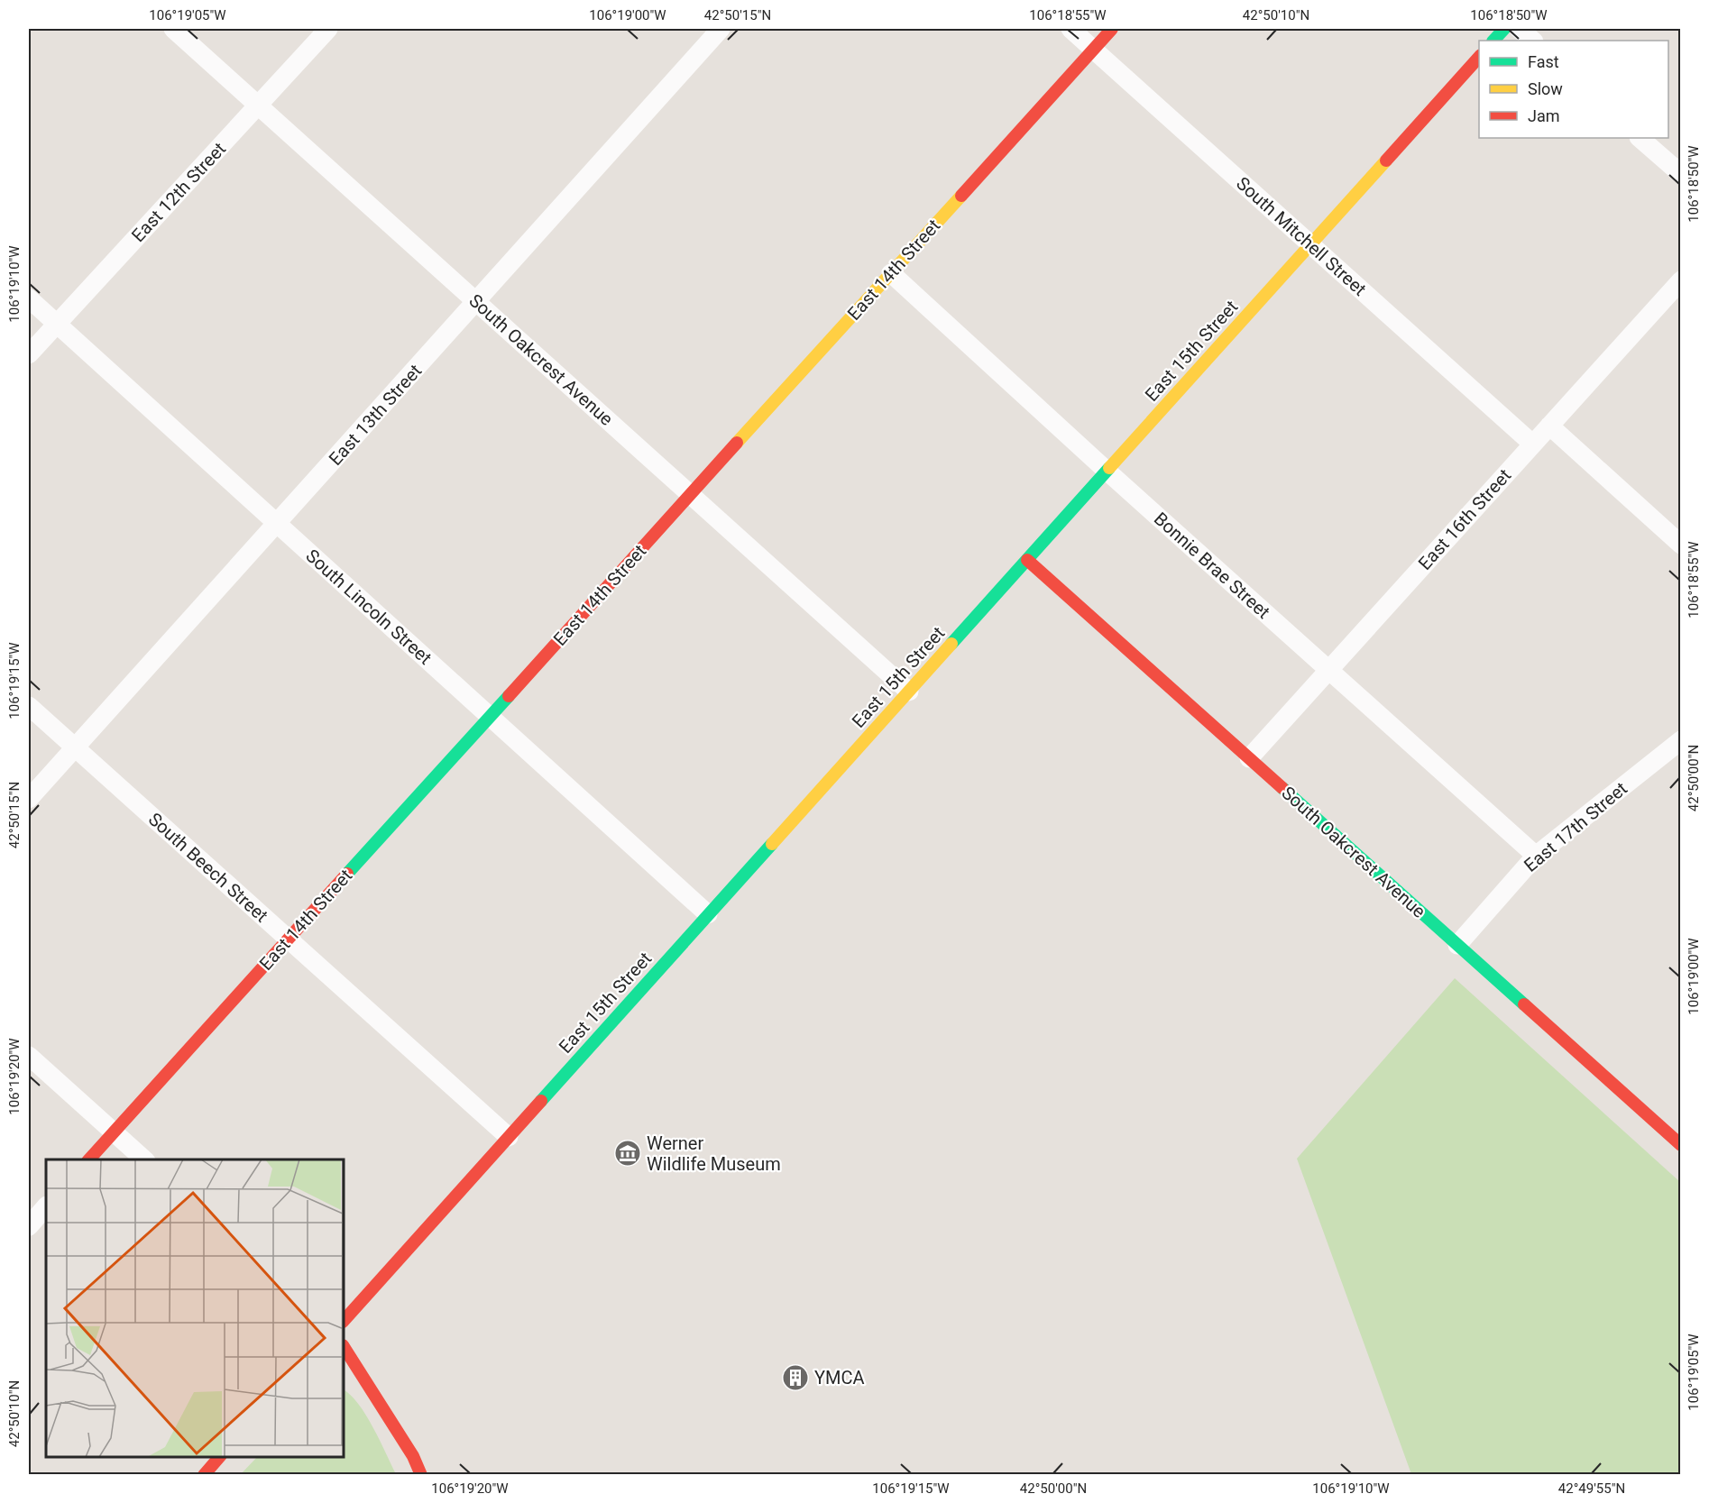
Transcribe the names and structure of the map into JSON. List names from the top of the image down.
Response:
{
  "streets": {
    "street": [
      "East 12th Street",
      "South Mitchell Street",
      "East 14th Street",
      "East 15th Street",
      "South Oakcrest Avenue",
      "East 13th Street",
      "East 16th Street",
      "Bonnie Brae Street",
      "South Lincoln Street",
      "East 17th Street",
      "South Beech Street"
    ]
  },
  "crossings": [
    ["East 12th Street", "South Oakcrest Avenue"],
    ["East 12th Street", "South Lincoln Street"],
    ["South Mitchell Street", "East 14th Street"],
    ["South Mitchell Street", "East 15th Street"],
    ["South Mitchell Street", "East 16th Street"],
    ["East 14th Street", "South Oakcrest Avenue"],
    ["East 14th Street", "Bonnie Brae Street"],
    ["East 14th Street", "South Lincoln Street"],
    ["East 14th Street", "South Beech Street"],
    ["East 15th Street", "South Oakcrest Avenue"],
    ["East 15th Street", "Bonnie Brae Street"],
    ["East 15th Street", "South Lincoln Street"],
    ["East 15th Street", "South Beech Street"],
    ["South Oakcrest Avenue", "East 13th Street"],
    ["South Oakcrest Avenue", "East 16th Street"],
    ["South Oakcrest Avenue", "East 17th Street"],
    ["East 13th Street", "South Lincoln Street"],
    ["East 13th Street", "South Beech Street"],
    ["East 16th Street", "Bonnie Brae Street"],
    ["Bonnie Brae Street", "East 17th Street"]
  ],
  "places": {
    "museum": ["Werner Wildlife Museum"],
    "building": ["YMCA"]
  },
  "legend": ["Fast", "Slow", "Jam"],
  "coordinates": [
    "106°19'05\"W",
    "106°19'00\"W",
    "42°50'15\"N",
    "106°18'55\"W",
    "42°50'10\"N",
    "106°18'50\"W",
    "106°19'10\"W",
    "106°19'15\"W",
    "42°50'00\"N",
    "106°19'20\"W",
    "42°49'55\"N"
  ]
}
